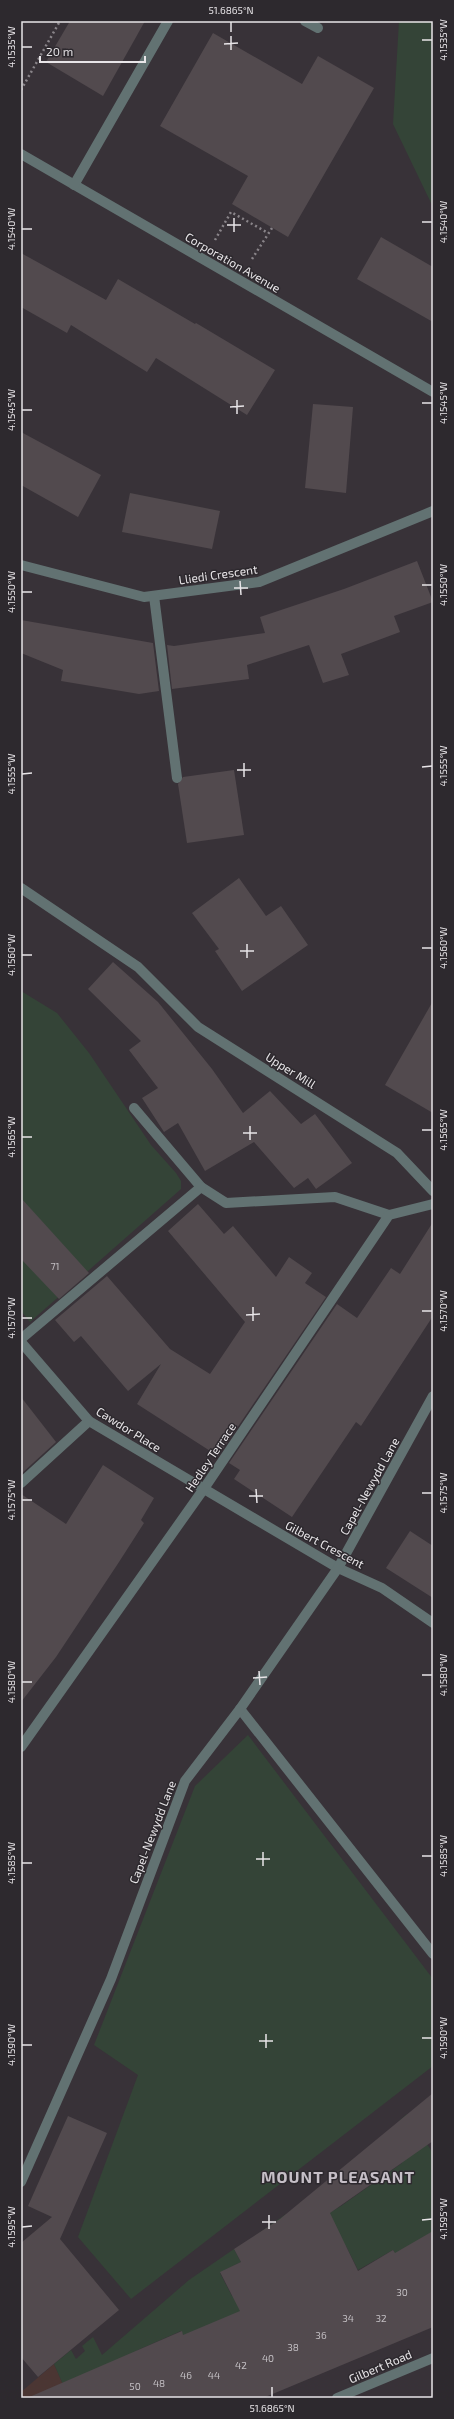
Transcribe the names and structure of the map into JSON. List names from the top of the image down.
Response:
{
  "streets": {
    "street": [
      "Corporation Avenue",
      "Lliedi Crescent",
      "Upper Mill",
      "Cawdor Place",
      "Hedley Terrace",
      "Capel-Newydd Lane",
      "Gilbert Crescent",
      "Gilbert Road"
    ]
  },
  "crossings": [
    ["Cawdor Place", "Hedley Terrace"],
    ["Cawdor Place", "Gilbert Crescent"],
    ["Hedley Terrace", "Gilbert Crescent"],
    ["Capel-Newydd Lane", "Gilbert Crescent"]
  ],
  "districts": ["MOUNT PLEASANT"],
  "house_numbers": [
    "71",
    "30",
    "34",
    "32",
    "36",
    "38",
    "40",
    "42",
    "46",
    "44",
    "48",
    "50"
  ],
  "scale_bar": "20 m",
  "coordinates": [
    "51.6865°N",
    "4.1535°W",
    "4.1540°W",
    "4.1545°W",
    "4.1550°W",
    "4.1555°W",
    "4.1560°W",
    "4.1565°W",
    "4.1570°W",
    "4.1575°W",
    "4.1580°W",
    "4.1585°W",
    "4.1590°W",
    "4.1595°W"
  ]
}
